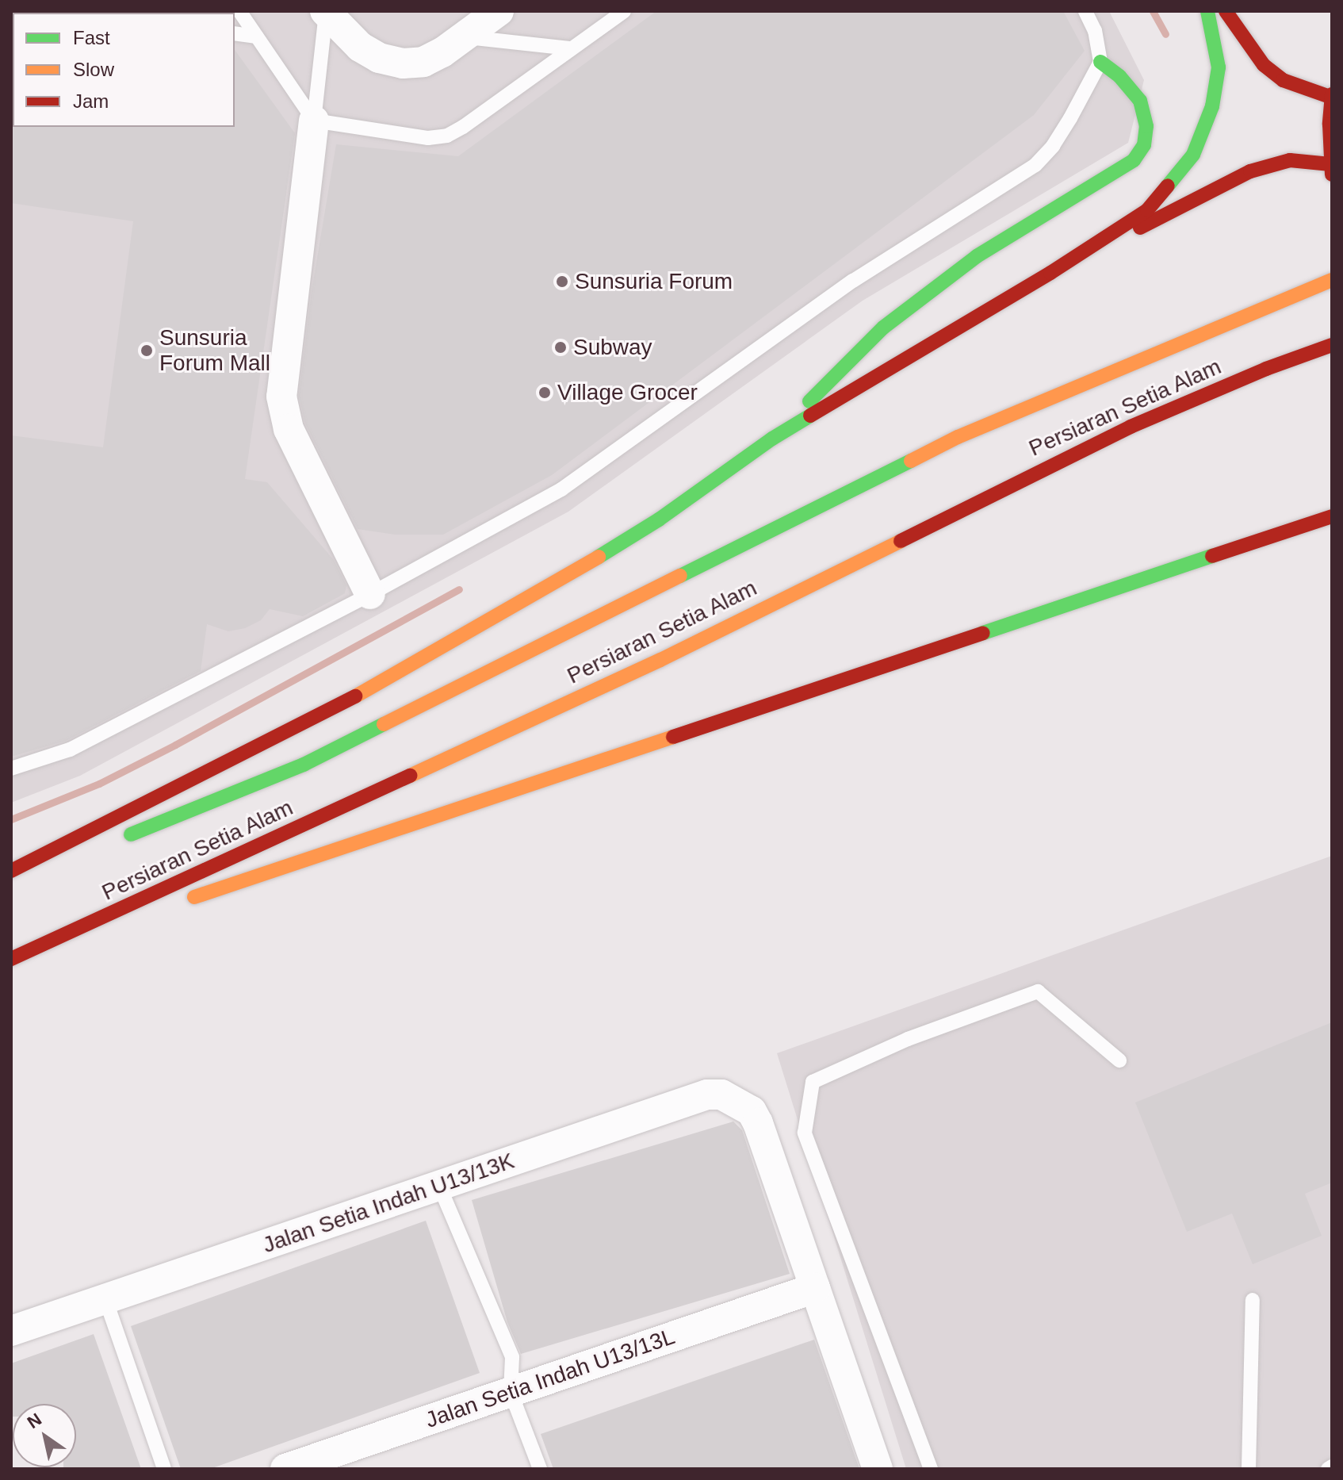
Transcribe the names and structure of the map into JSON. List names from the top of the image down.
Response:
{
  "streets": {
    "main road": ["Persiaran Setia Alam"],
    "street": ["Jalan Setia Indah U13/13K", "Jalan Setia Indah U13/13L"]
  },
  "crossings": [
    ["Jalan Setia Indah U13/13K", "Jalan Setia Indah U13/13L"]
  ],
  "places": [
    "Sunsuria Forum",
    "Subway",
    "Sunsuria Forum Mall",
    "Village Grocer"
  ],
  "legend": ["Fast", "Slow", "Jam"],
  "north": "top left"
}
